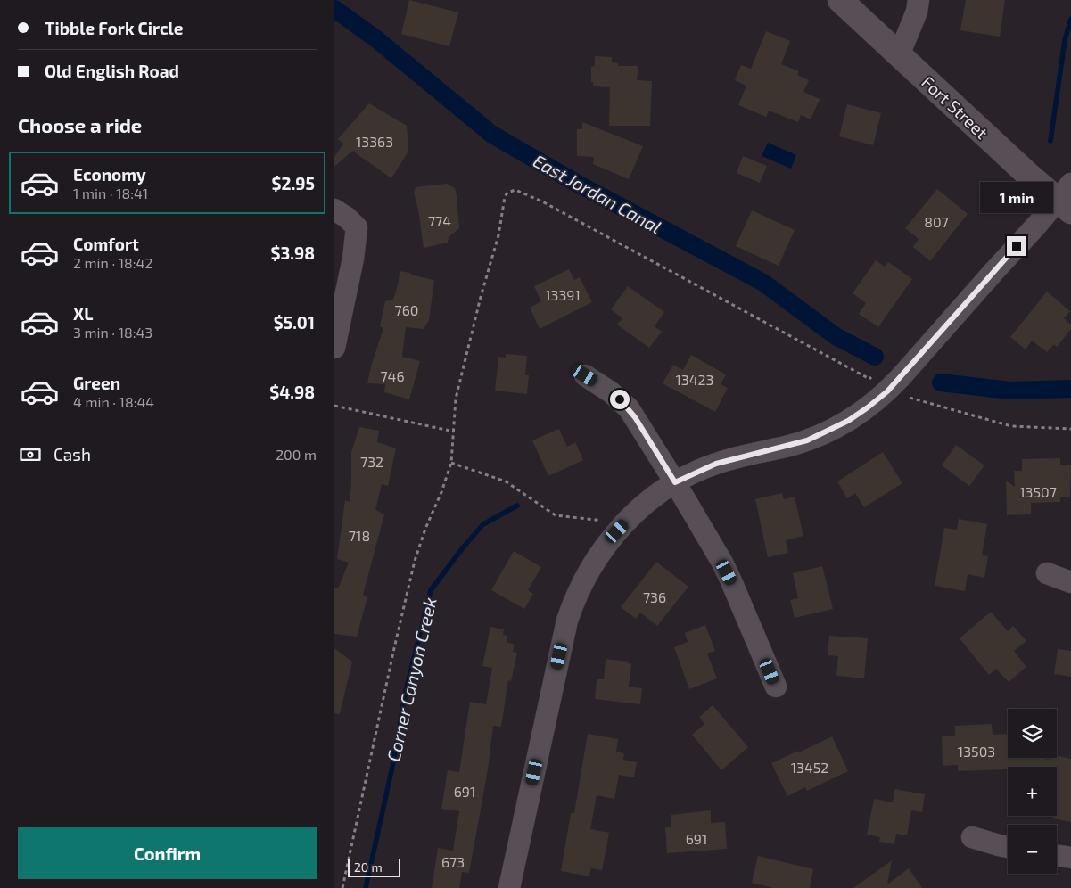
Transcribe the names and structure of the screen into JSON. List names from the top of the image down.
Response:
{
  "streets": {
    "street": ["Fort Street"]
  },
  "water": ["East Jordan Canal", "Corner Canyon Creek"],
  "house_numbers": [
    "13363",
    "774",
    "807",
    "13391",
    "760",
    "746",
    "13423",
    "732",
    "13507",
    "718",
    "736",
    "13503",
    "13452",
    "691",
    "691",
    "673"
  ],
  "scale_bar": "20 m",
  "page": {
    "banner": ["Tibble Fork Circle", "Old English Road"],
    "heading": "Choose a ride",
    "list": [
      {
        "name": "Economy",
        "note": "1 min · 18:41",
        "value": "$2.95"
      },
      {
        "name": "Comfort",
        "note": "2 min · 18:42",
        "value": "$3.98"
      },
      {
        "name": "XL",
        "note": "3 min · 18:43",
        "value": "$5.01"
      },
      {
        "name": "Green",
        "note": "4 min · 18:44",
        "value": "$4.98"
      }
    ],
    "bubble": "1 min",
    "pay": ["Cash", "200 m"],
    "map_buttons": ["+", "−"],
    "buttons": "Confirm",
    "scale": "20 m"
  }
}
